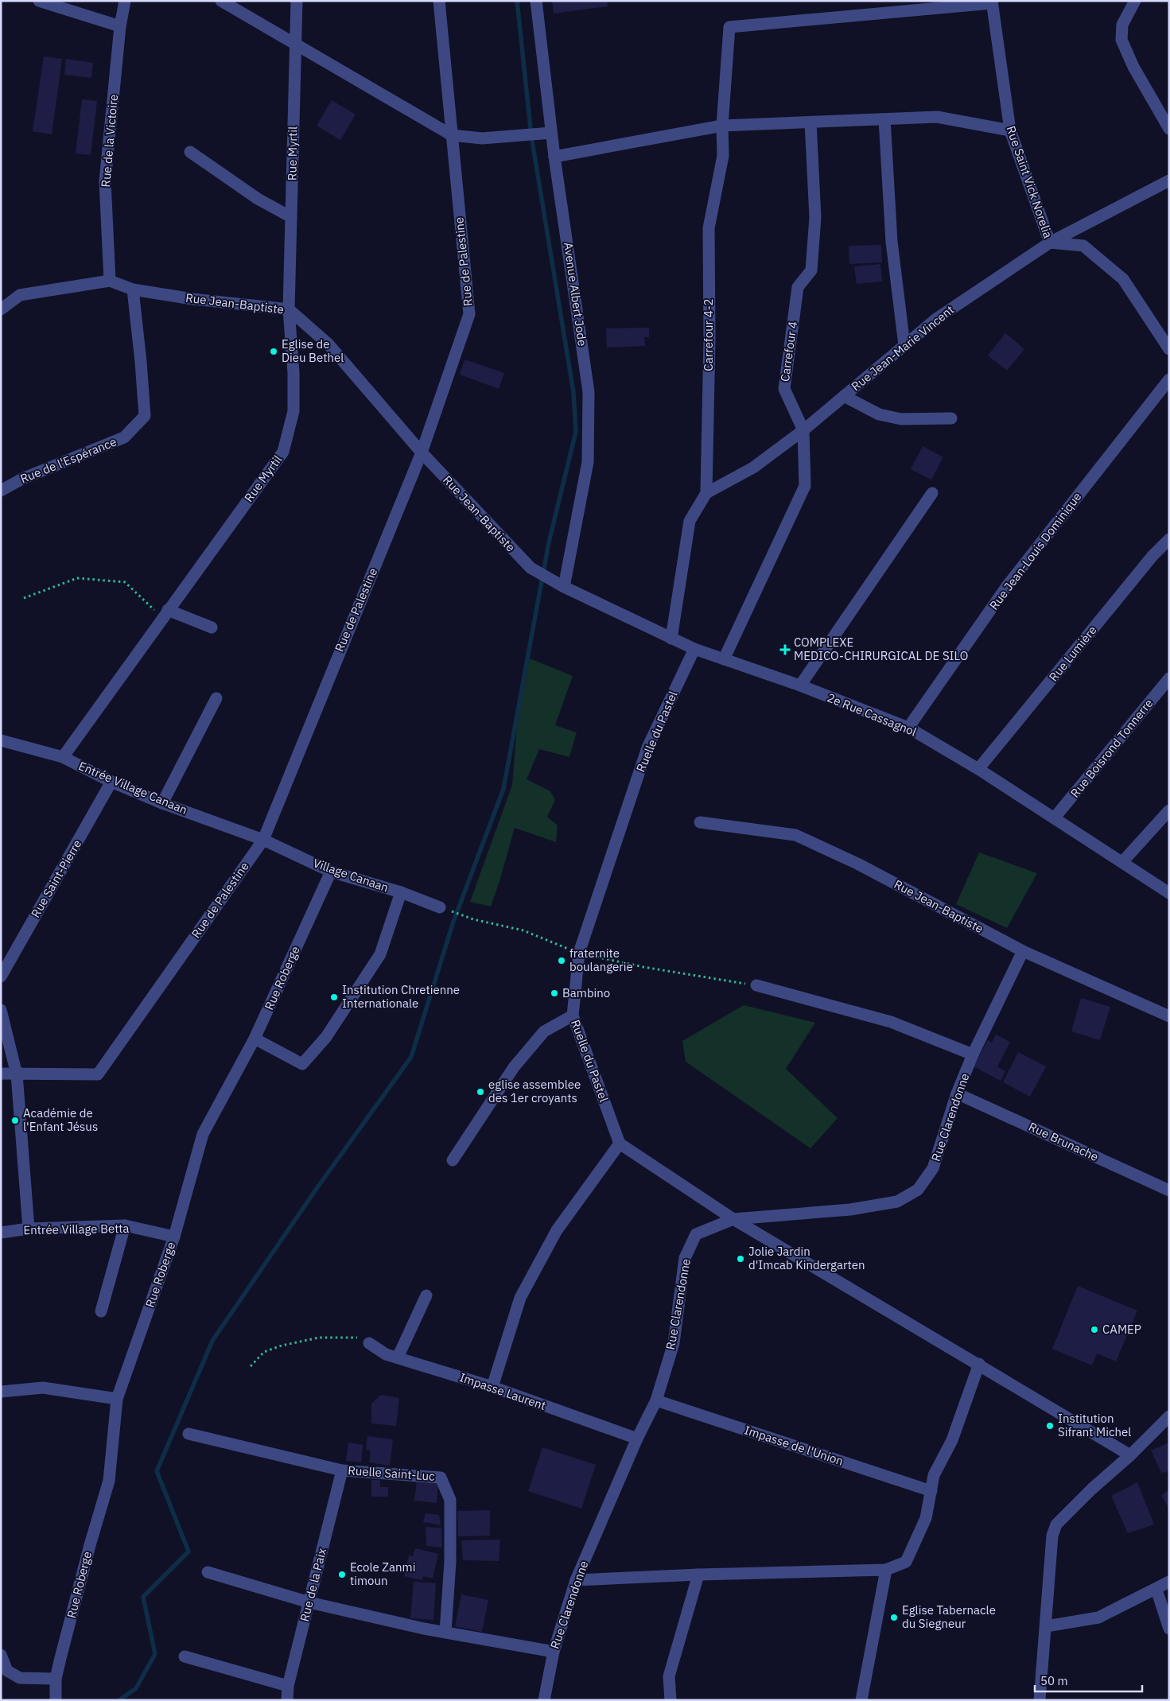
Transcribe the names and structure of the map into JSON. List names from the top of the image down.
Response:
{
  "streets": {
    "street": [
      "Rue de la Victoire",
      "Rue Myrtil",
      "Rue Saint Vick Norelia",
      "Rue de Palestine",
      "Avenue Albert Jode",
      "Rue Jean-Baptiste",
      "Carrefour 4-2",
      "Rue Jean-Marie Vincent",
      "Carrefour 4",
      "Rue de l'Espérance",
      "Rue Jean-Louis Dominique",
      "Rue Lumière",
      "2e Rue Cassagnol",
      "Ruelle du Pastel",
      "Rue Boisrond Tonnerre",
      "Entrée Village Canaan",
      "Village Canaan",
      "Rue Saint-Pierre",
      "Rue Roberge",
      "Rue Clarendonne",
      "Rue Brunache",
      "Entrée Village Betta",
      "Impasse Laurent",
      "Impasse de l'Union",
      "Ruelle Saint-Luc",
      "Rue de la Paix"
    ]
  },
  "crossings": [
    ["Rue de la Victoire", "Rue Jean-Baptiste"],
    ["Rue Myrtil", "Rue Jean-Baptiste"],
    ["Rue Myrtil", "Entrée Village Canaan"],
    ["Rue Saint Vick Norelia", "Carrefour 4-2"],
    ["Rue Saint Vick Norelia", "Rue Jean-Marie Vincent"],
    ["Rue de Palestine", "Rue Jean-Baptiste"],
    ["Rue de Palestine", "Entrée Village Canaan"],
    ["Rue de Palestine", "Village Canaan"],
    ["Avenue Albert Jode", "2e Rue Cassagnol"],
    ["Rue Jean-Baptiste", "Rue de l'Espérance"],
    ["Rue Jean-Baptiste", "2e Rue Cassagnol"],
    ["Rue Jean-Baptiste", "Rue Clarendonne"],
    ["Carrefour 4-2", "Rue Jean-Marie Vincent"],
    ["Carrefour 4-2", "2e Rue Cassagnol"],
    ["Rue Jean-Marie Vincent", "Carrefour 4"],
    ["Carrefour 4", "2e Rue Cassagnol"],
    ["Rue Jean-Louis Dominique", "2e Rue Cassagnol"],
    ["Rue Lumière", "2e Rue Cassagnol"],
    ["2e Rue Cassagnol", "Ruelle du Pastel"],
    ["2e Rue Cassagnol", "Rue Boisrond Tonnerre"],
    ["Entrée Village Canaan", "Village Canaan"],
    ["Entrée Village Canaan", "Rue Saint-Pierre"],
    ["Village Canaan", "Rue Roberge"],
    ["Rue Roberge", "Entrée Village Betta"],
    ["Rue Clarendonne", "Rue Brunache"],
    ["Rue Clarendonne", "Impasse Laurent"],
    ["Rue Clarendonne", "Impasse de l'Union"],
    ["Ruelle Saint-Luc", "Rue de la Paix"]
  ],
  "places": {
    "other": [
      "Eglise de Dieu Bethel",
      "fraternite boulangerie",
      "Bambino",
      "Institution Chretienne Internationale",
      "eglise assemblee des 1er croyants",
      "Académie de l'Enfant Jésus",
      "Jolie Jardin d'Imcab Kindergarten",
      "CAMEP",
      "Institution Sifrant Michel",
      "Ecole Zanmi timoun",
      "Eglise Tabernacle du Siegneur"
    ],
    "health": ["COMPLEXE MEDICO-CHIRURGICAL DE SILO"]
  },
  "scale_bar": "50 m"
}
